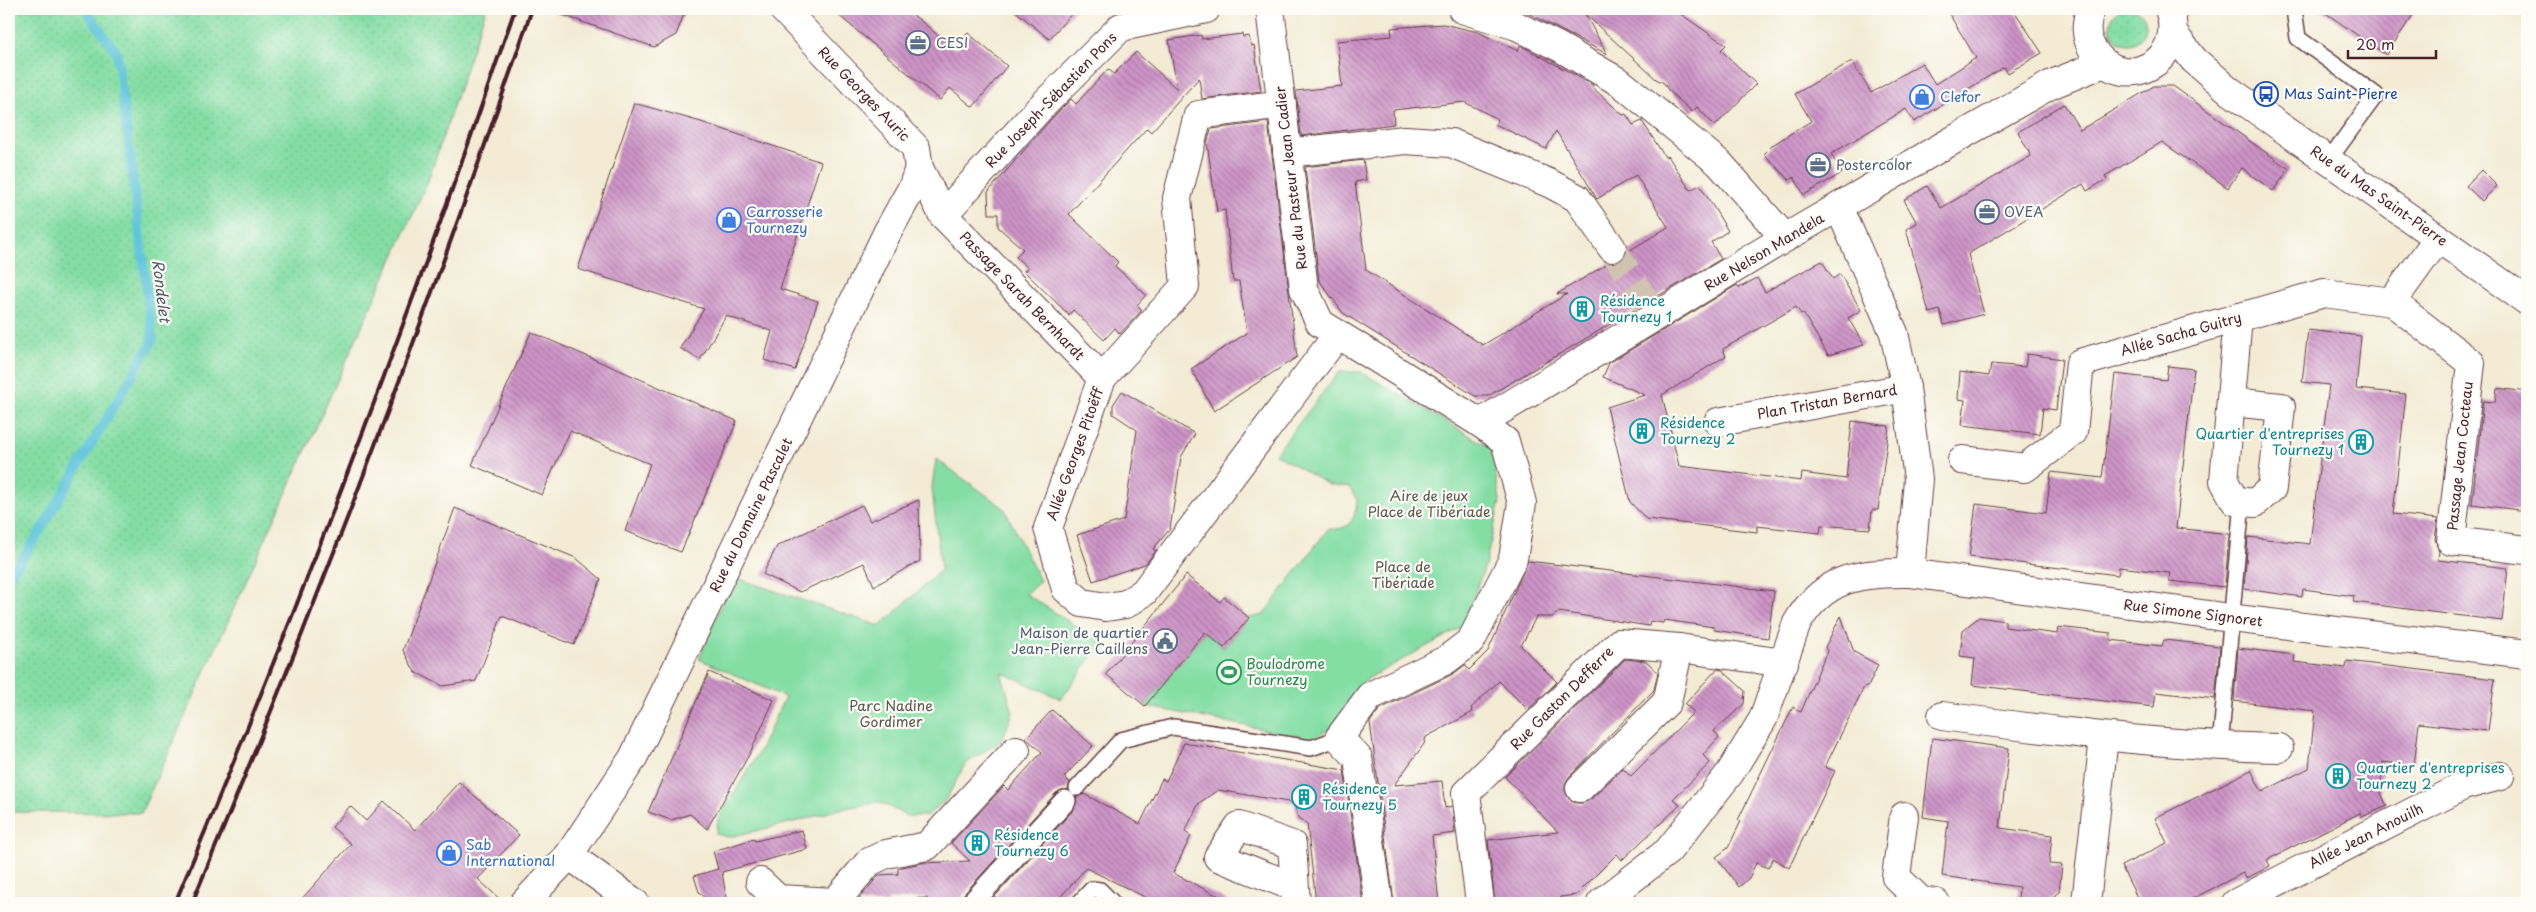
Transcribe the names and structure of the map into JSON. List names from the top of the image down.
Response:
{
  "streets": {
    "street": [
      "Rue Georges Auric",
      "Rue Joseph-Sébastien Pons",
      "Rue du Pasteur Jean Cadier",
      "Rue du Mas Saint-Pierre",
      "Rue Nelson Mandela",
      "Passage Sarah Bernhardt",
      "Allée Sacha Guitry",
      "Plan Tristan Bernard",
      "Allée Georges Pitoëff",
      "Passage Jean Cocteau",
      "Rue du Domaine Pascalet",
      "Rue Simone Signoret",
      "Rue Gaston Defferre",
      "Allée Jean Anouilh"
    ]
  },
  "crossings": [
    ["Rue Georges Auric", "Rue Joseph-Sébastien Pons"],
    ["Rue Georges Auric", "Passage Sarah Bernhardt"],
    ["Rue Georges Auric", "Rue du Domaine Pascalet"],
    ["Rue Joseph-Sébastien Pons", "Passage Sarah Bernhardt"],
    ["Rue du Pasteur Jean Cadier", "Allée Georges Pitoëff"],
    ["Passage Sarah Bernhardt", "Allée Georges Pitoëff"],
    ["Allée Sacha Guitry", "Passage Jean Cocteau"],
    ["Rue Simone Signoret", "Rue Gaston Defferre"]
  ],
  "water": ["Rondelet"],
  "parks": ["Aire de jeux Place de Tibériade", "Place de Tibériade", "Parc Nadine Gordimer"],
  "places": {
    "office": ["CESI", "Postercolor", "OVEA"],
    "bus stop": ["Mas Saint-Pierre"],
    "shop": ["Clefor", "Carrosserie Tournezy", "Sab International"],
    "building": [
      "Résidence Tournezy 1",
      "Résidence Tournezy 2",
      "Quartier d'entreprises Tournezy 1",
      "Quartier d'entreprises Tournezy 2",
      "Résidence Tournezy 5",
      "Résidence Tournezy 6"
    ],
    "public building": ["Maison de quartier Jean-Pierre Caillens"],
    "sports": ["Boulodrome Tournezy"]
  },
  "scale_bar": "20 m"
}
